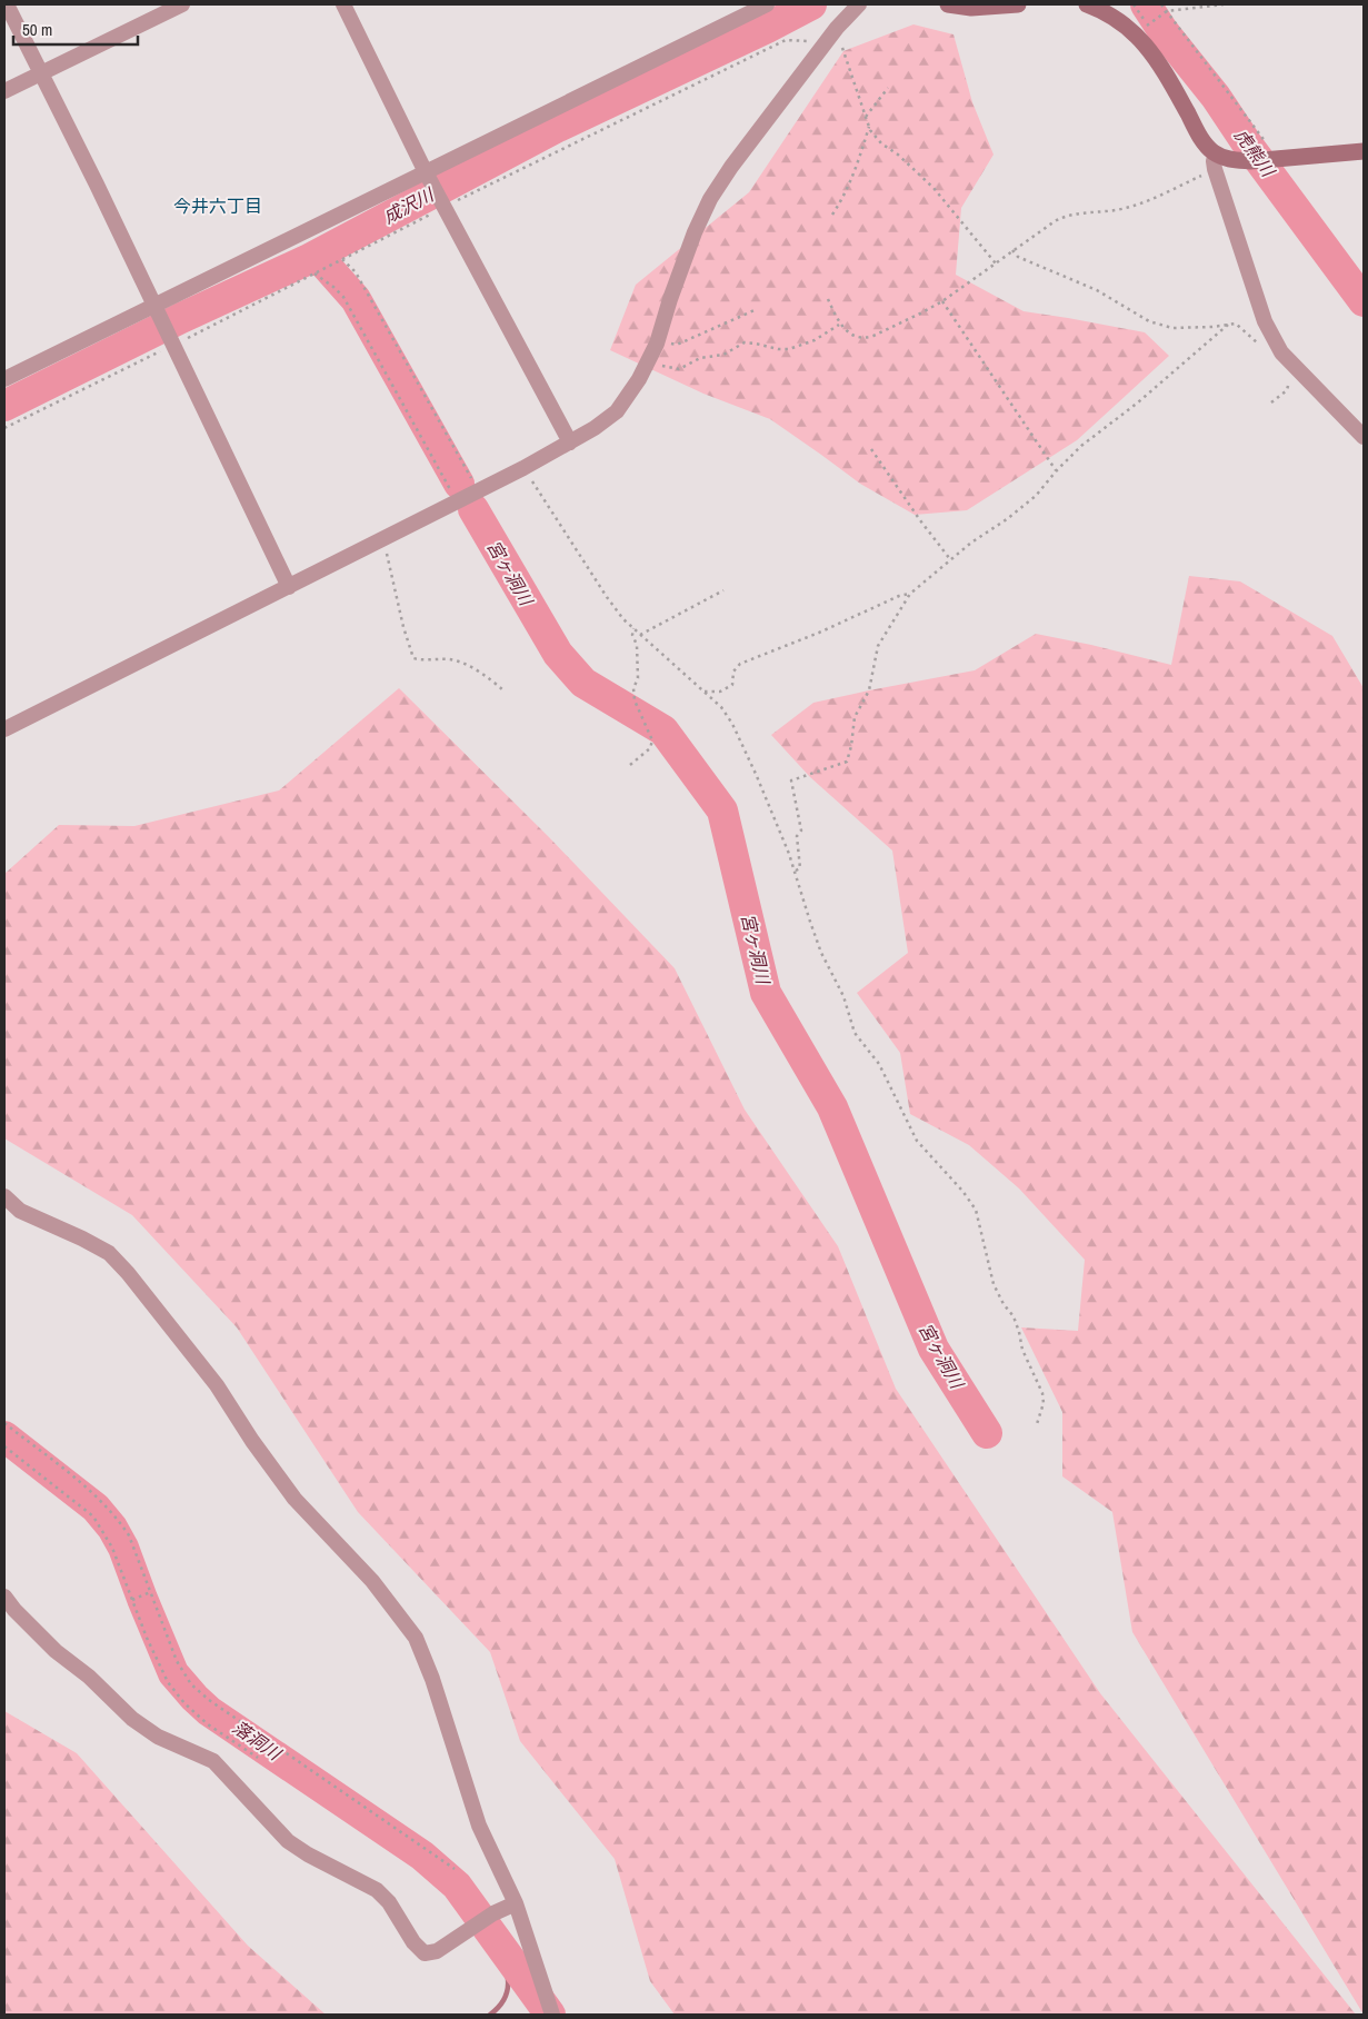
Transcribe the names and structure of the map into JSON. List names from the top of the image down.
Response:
{
  "districts": ["今井六丁目"],
  "water": [
    "虎熊川",
    "成沢川",
    "宮ヶ洞川",
    "落洞川"
  ],
  "scale_bar": "50 m"
}
